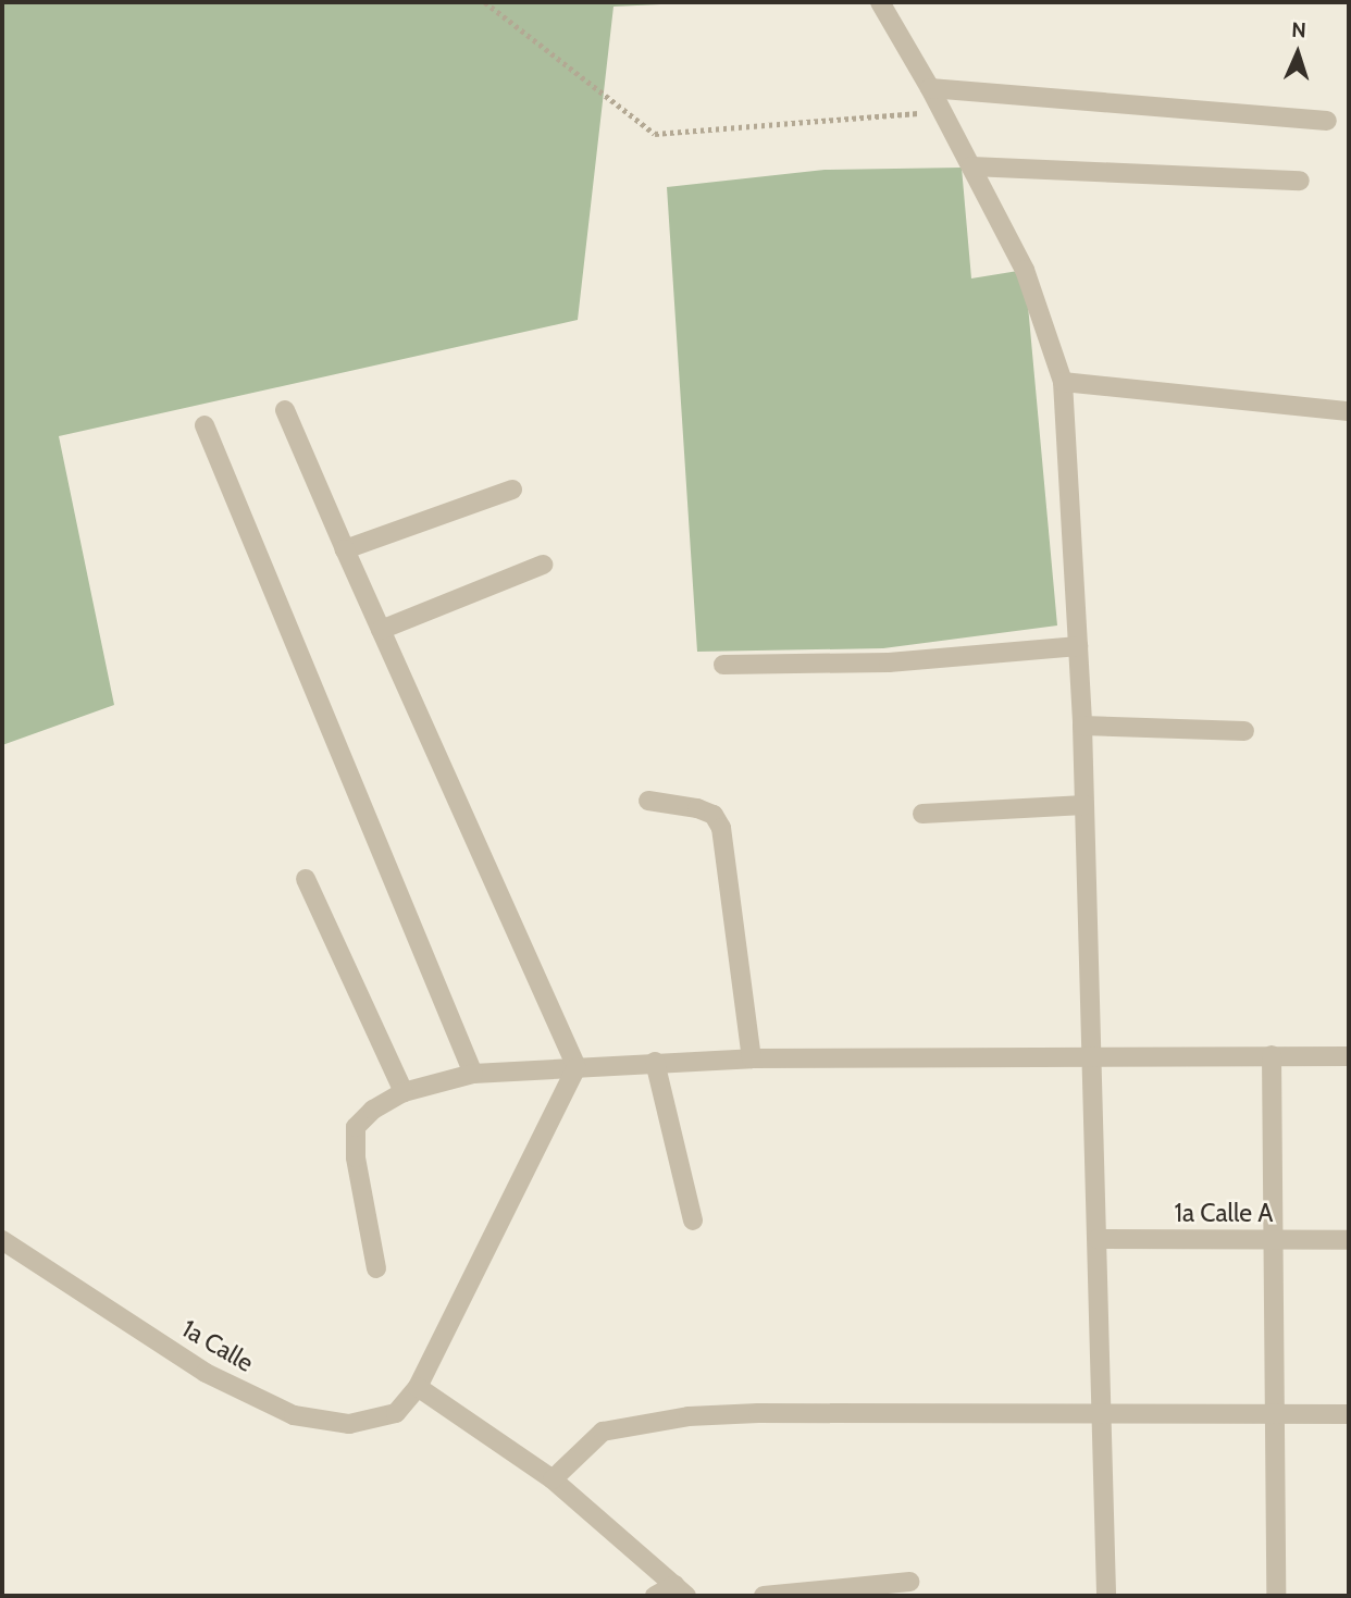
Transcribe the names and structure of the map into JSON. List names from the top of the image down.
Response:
{
  "streets": {
    "street": ["1a Calle A", "1a Calle"]
  },
  "north": "top"
}
